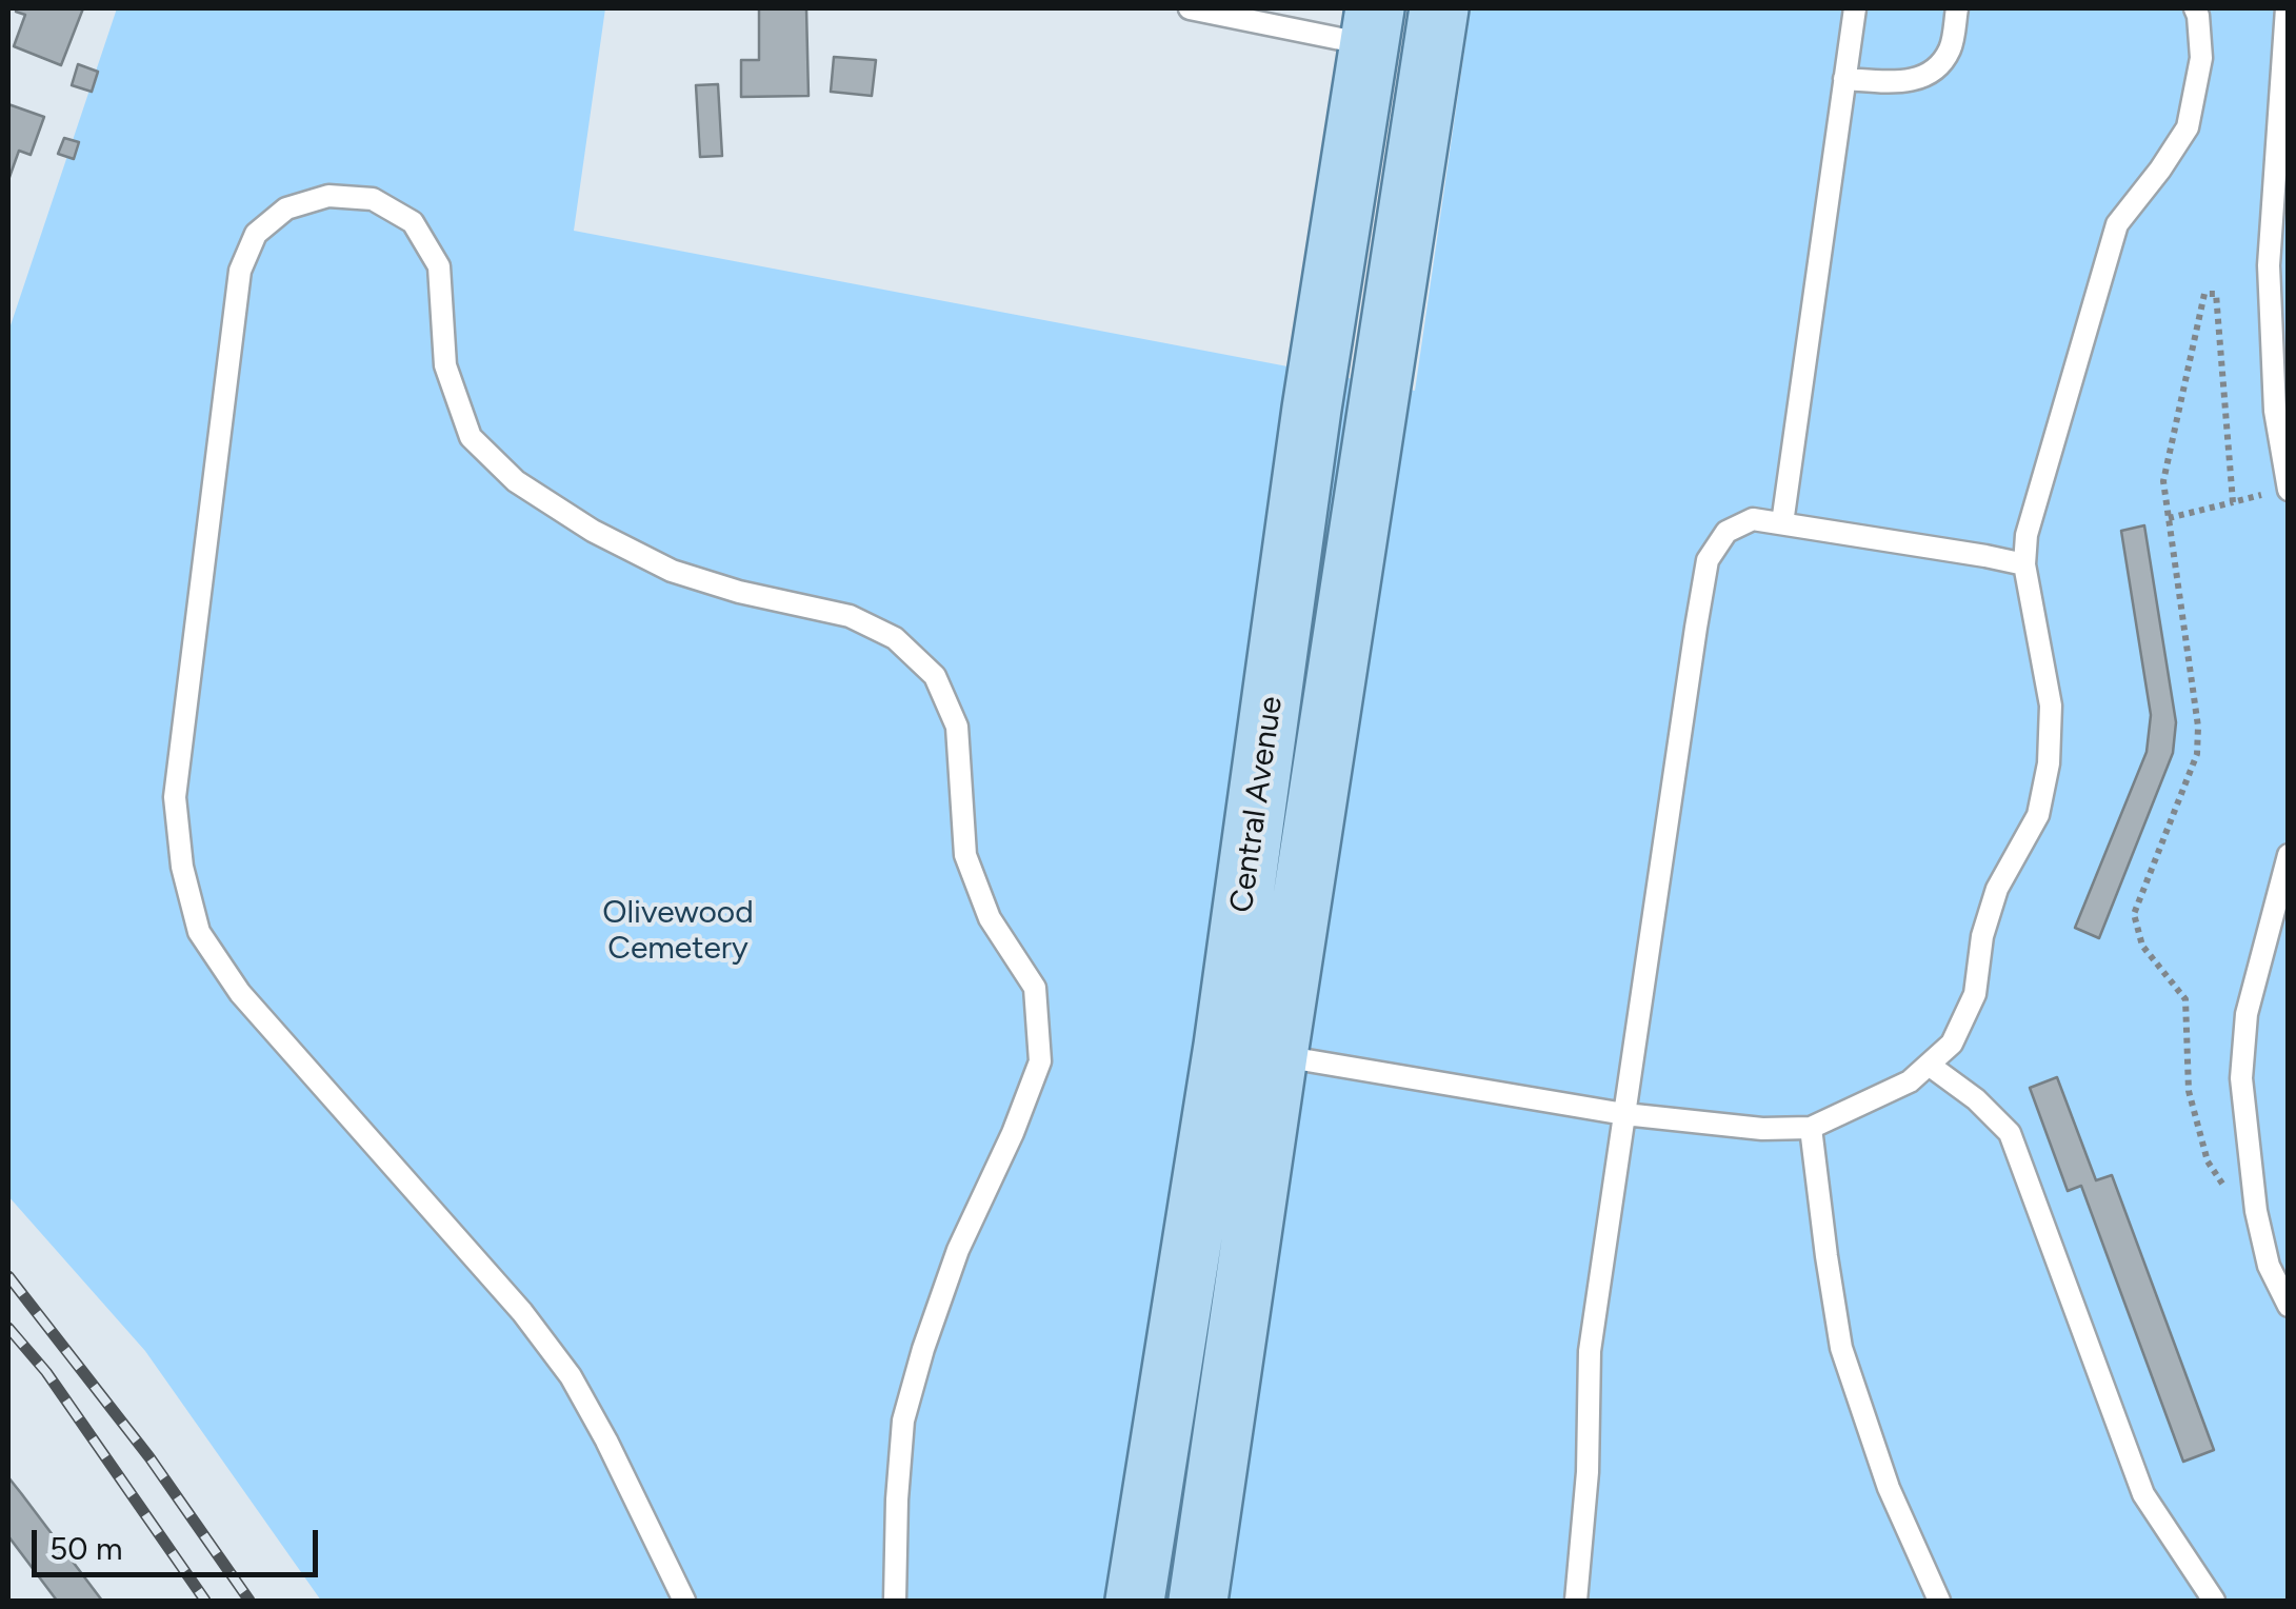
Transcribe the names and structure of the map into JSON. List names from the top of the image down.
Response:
{
  "streets": {
    "main road": ["Central Avenue"]
  },
  "parks": ["Olivewood Cemetery"],
  "scale_bar": "50 m"
}
